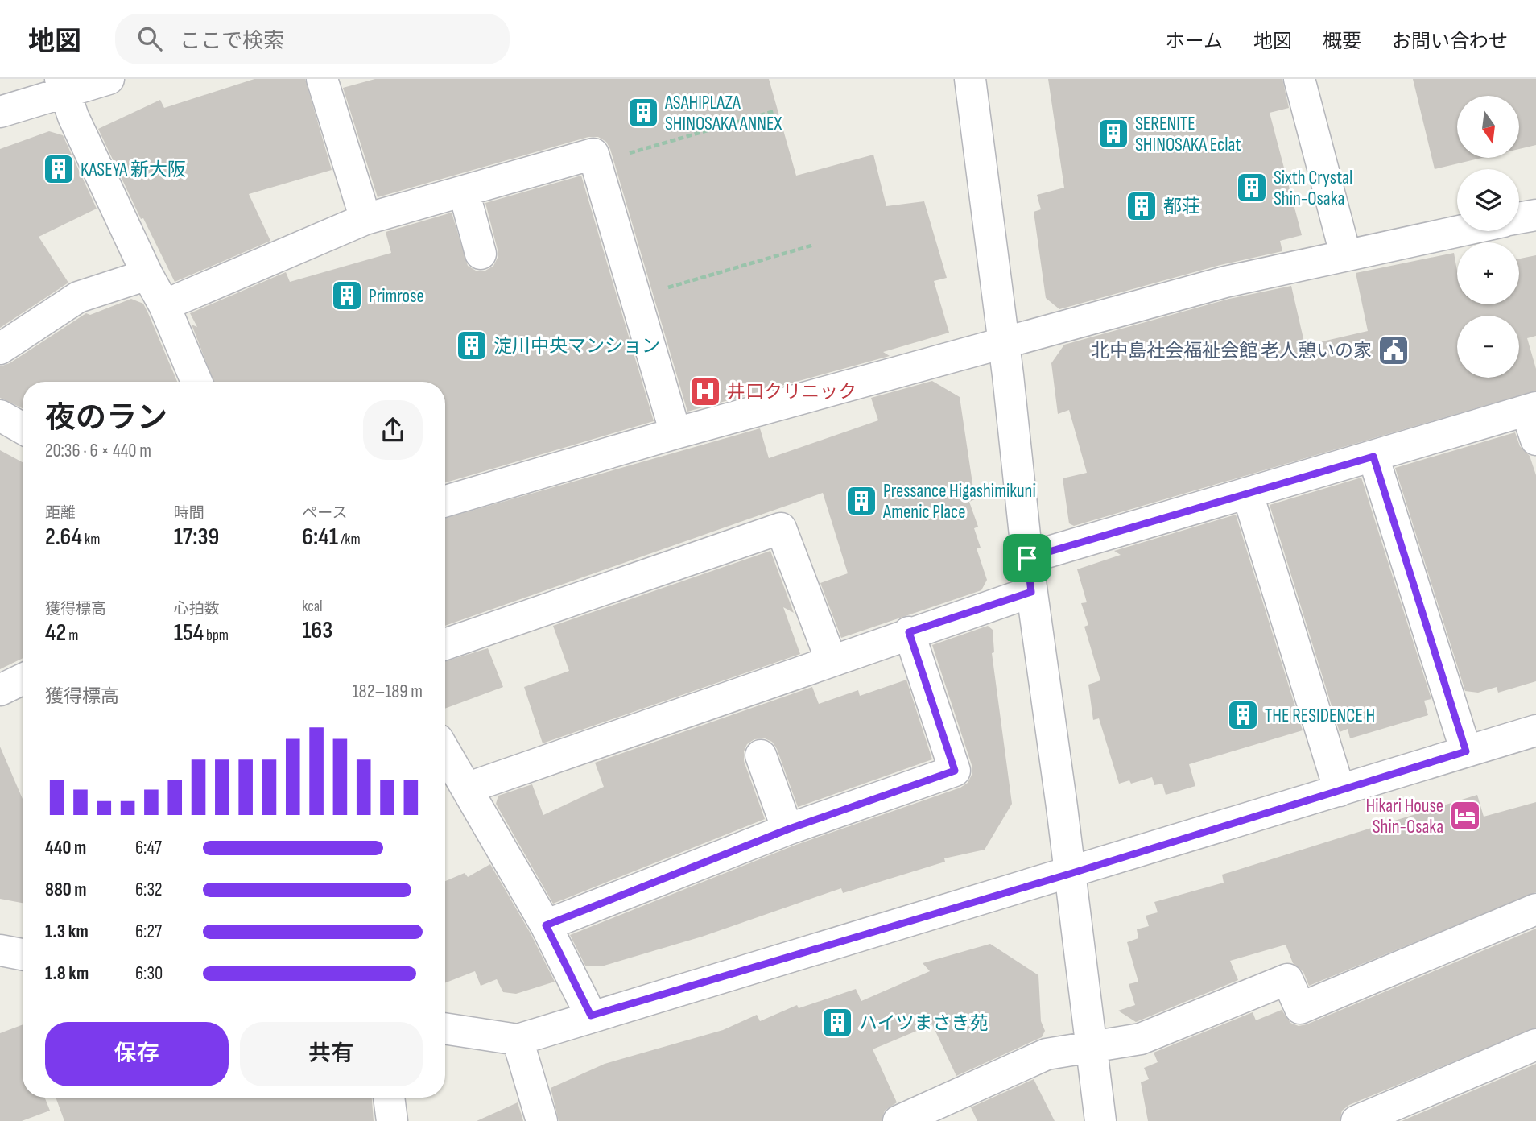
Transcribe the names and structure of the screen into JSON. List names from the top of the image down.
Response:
{
  "places": {
    "building": [
      "ASAHIPLAZA SHINOSAKA ANNEX",
      "SERENITE SHINOSAKA Eclat",
      "KASEYA 新大阪",
      "Sixth Crystal Shin-Osaka",
      "都荘",
      "Primrose",
      "淀川中央マンション",
      "Pressance Higashimikuni Amenic Place",
      "THE RESIDENCE H",
      "ハイツまさき苑"
    ],
    "public building": ["北中島社会福祉会館 老人憩いの家"],
    "hospital": ["井口クリニック"],
    "hotel": ["Hikari House Shin-Osaka"]
  },
  "north": "bottom",
  "page": {
    "header": "地図",
    "search": "ここで検索",
    "nav": [
      "ホーム",
      "地図",
      "概要",
      "お問い合わせ"
    ],
    "map_buttons": ["+", "−"],
    "heading": ["夜のラン", "20:36 · 6 × 440 m"],
    "stats": [
      ["距離", "2.64 km"],
      ["時間", "17:39"],
      ["ペース", "6:41 /km"],
      ["獲得標高", "42 m"],
      ["心拍数", "154 bpm"],
      ["kcal", "163"]
    ],
    "chart": ["獲得標高", "182–189 m"],
    "list": [
      {
        "name": "440 m",
        "note": "6:47"
      },
      {
        "name": "880 m",
        "note": "6:32"
      },
      {
        "name": "1.3 km",
        "note": "6:27"
      },
      {
        "name": "1.8 km",
        "note": "6:30"
      }
    ],
    "buttons": ["保存", "共有"]
  }
}
